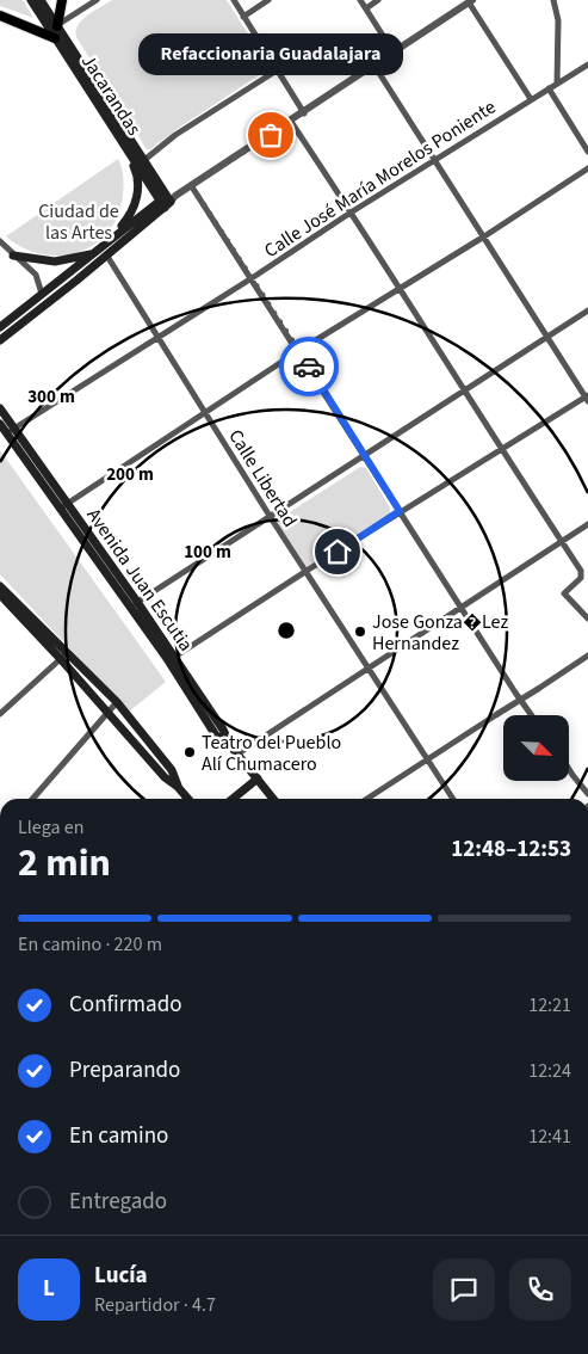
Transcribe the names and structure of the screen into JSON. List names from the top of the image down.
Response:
{
  "streets": {
    "main road": ["Jacarandas", "Avenida Juan Escutia"],
    "street": ["Calle José María Morelos Poniente", "Calle Libertad"]
  },
  "crossings": [
    ["Calle José María Morelos Poniente", "Calle Libertad"],
    ["Calle José María Morelos Poniente", "Avenida Juan Escutia"]
  ],
  "parks": ["Ciudad de las Artes"],
  "places": ["Refaccionaria Guadalajara", "Jose Gonza�Lez Hernandez", "Teatro del Pueblo Alí Chumacero"],
  "north": "bottom right",
  "page": {
    "bubble": "Refaccionaria Guadalajara",
    "heading": ["2 min", "Llega en", "12:48–12:53"],
    "panel": ["Lucía", "Repartidor · 4.7"],
    "bar": "En camino · 220 m",
    "list": [
      ["Confirmado", "12:21"],
      ["Preparando", "12:24"],
      ["En camino", "12:41"],
      "Entregado"
    ],
    "round": "L"
  },
  "rings": ["300 m", "200 m", "100 m"]
}
